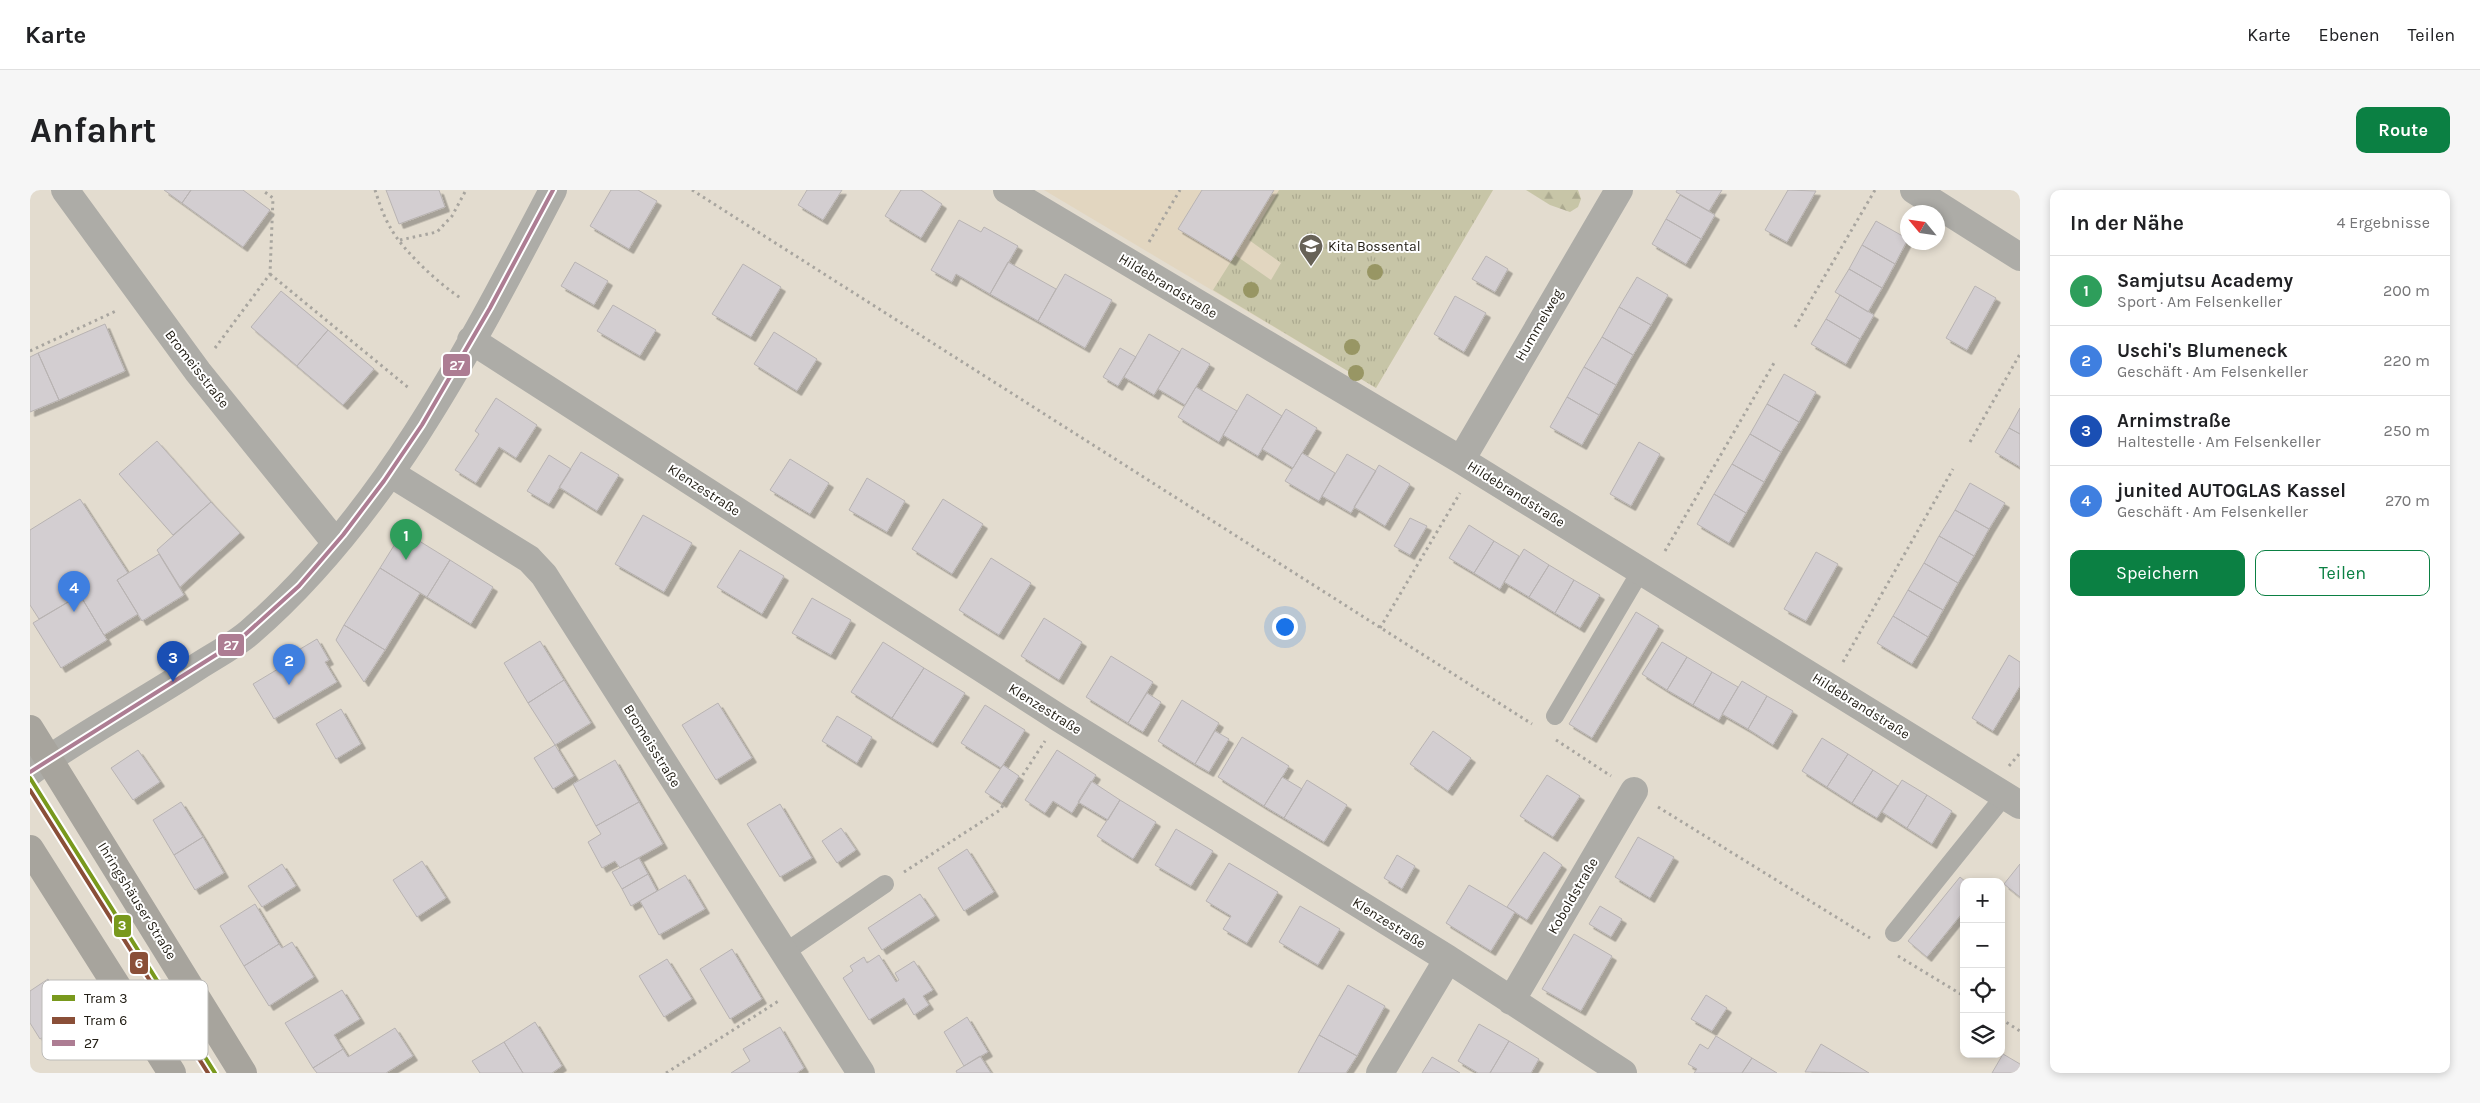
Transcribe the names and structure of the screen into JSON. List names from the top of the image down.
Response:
{
  "streets": {
    "main road": ["Ihringshäuser Straße"],
    "street": [
      "Hildebrandstraße",
      "Hummelweg",
      "Bromeisstraße",
      "Klenzestraße",
      "Koboldstraße"
    ]
  },
  "crossings": [
    ["Hildebrandstraße", "Hummelweg"],
    ["Klenzestraße", "Koboldstraße"]
  ],
  "places": {
    "school or university": ["Kita Bossental"]
  },
  "lines": ["transit line 27", "tram line 3", "tram line 6"],
  "legend": ["Tram 3", "Tram 6", "27"],
  "north": "top left",
  "page": {
    "header": "Karte",
    "nav": ["Karte", "Ebenen", "Teilen"],
    "buttons": [
      "Route",
      ["Speichern", "Teilen"]
    ],
    "title": "Anfahrt",
    "heading": ["In der Nähe", "4 Ergebnisse"],
    "list": [
      {
        "mark": "1",
        "name": "Samjutsu Academy",
        "note": "Sport · Am Felsenkeller",
        "value": "200 m"
      },
      {
        "mark": "2",
        "name": "Uschi's Blumeneck",
        "note": "Geschäft · Am Felsenkeller",
        "value": "220 m"
      },
      {
        "mark": "3",
        "name": "Arnimstraße",
        "note": "Haltestelle · Am Felsenkeller",
        "value": "250 m"
      },
      {
        "mark": "4",
        "name": "junited AUTOGLAS Kassel",
        "note": "Geschäft · Am Felsenkeller",
        "value": "270 m"
      }
    ],
    "pins": [
      "1",
      "4",
      "3",
      "2"
    ],
    "map_buttons": ["+", "−"]
  }
}
